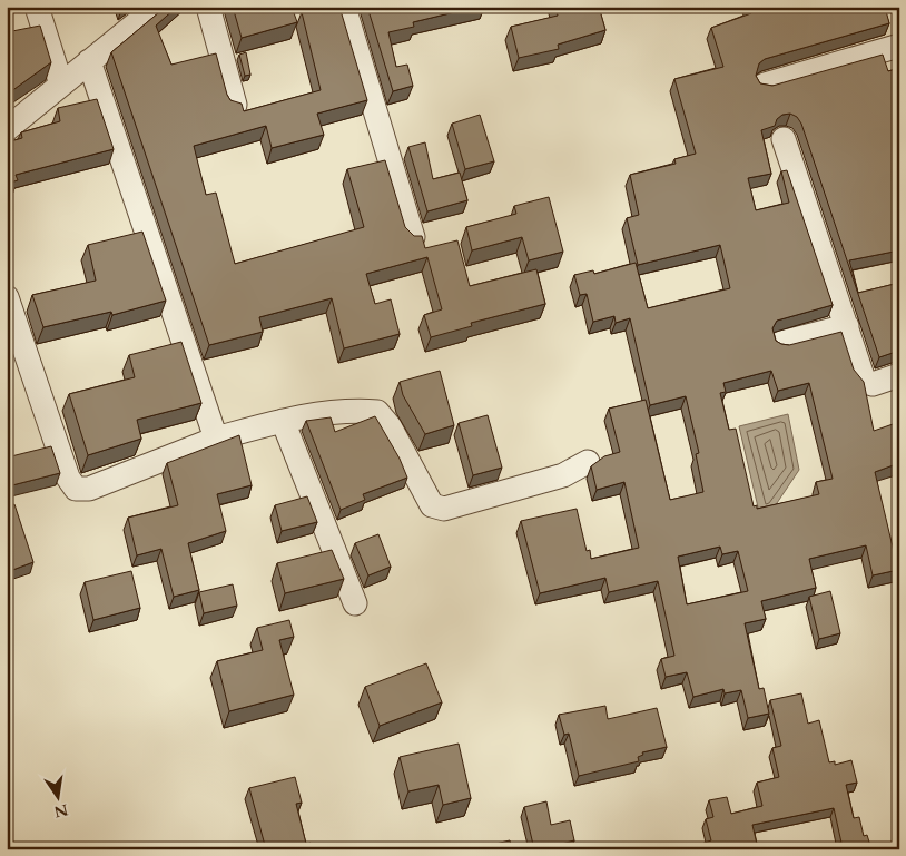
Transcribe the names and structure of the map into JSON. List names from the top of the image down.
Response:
{
  "north": "bottom"
}
